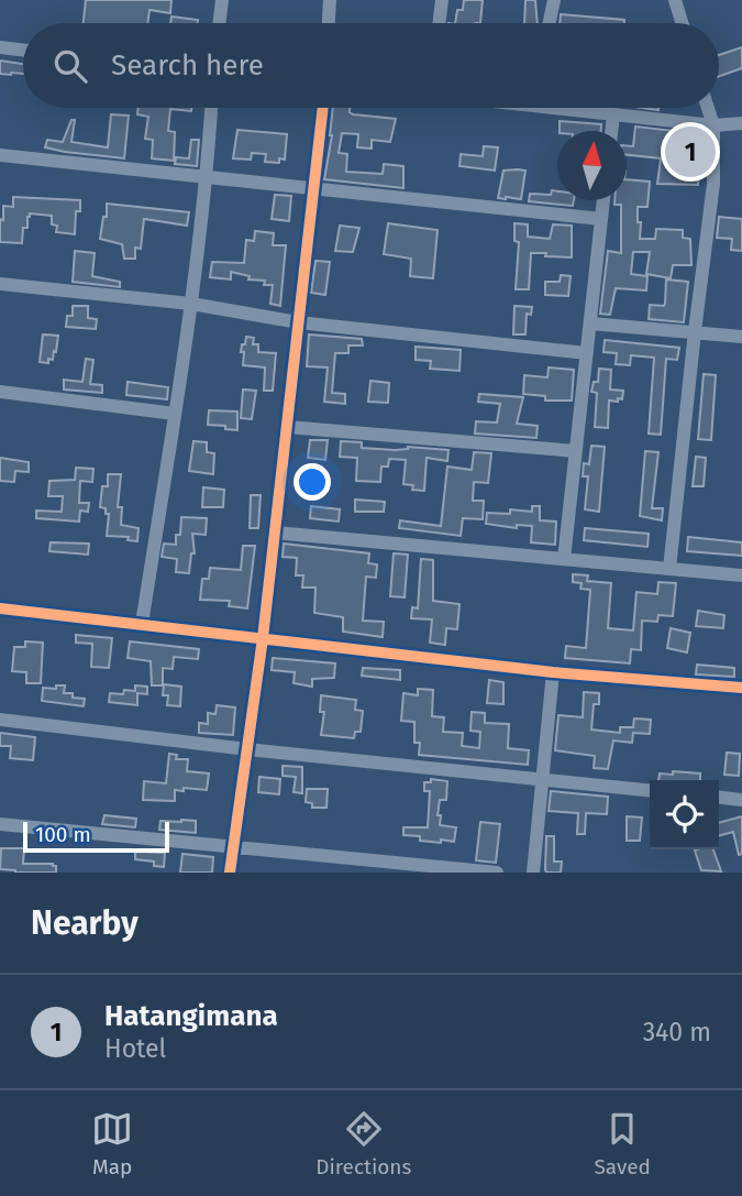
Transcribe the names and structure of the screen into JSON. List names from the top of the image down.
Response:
{
  "scale_bar": "100 m",
  "north": "top",
  "page": {
    "search": "Search here",
    "pins": "1",
    "scale": "100 m",
    "heading": "Nearby",
    "list": [
      {
        "mark": "1",
        "name": "Hatangimana",
        "note": "Hotel",
        "value": "340 m"
      }
    ],
    "nav": ["Map", "Directions", "Saved"]
  }
}
